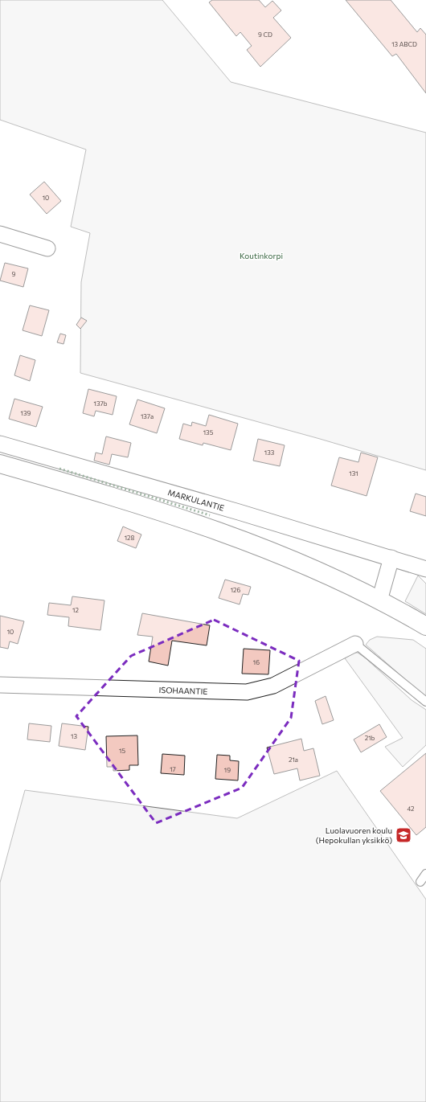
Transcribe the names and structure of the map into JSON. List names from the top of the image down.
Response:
{
  "streets": {
    "street": ["MARKULANTIE", "ISOHAANTIE"]
  },
  "parks": ["Koutinkorpi"],
  "places": {
    "school or university": ["Luolavuoren koulu (Hepokullan yksikkö)"]
  },
  "house_numbers": [
    "9 CD",
    "13 ABCD",
    "10",
    "9",
    "137b",
    "139",
    "137a",
    "135",
    "133",
    "131",
    "128",
    "126",
    "12",
    "10",
    "16",
    "13",
    "21b",
    "15",
    "21a",
    "17",
    "19",
    "42"
  ]
}
